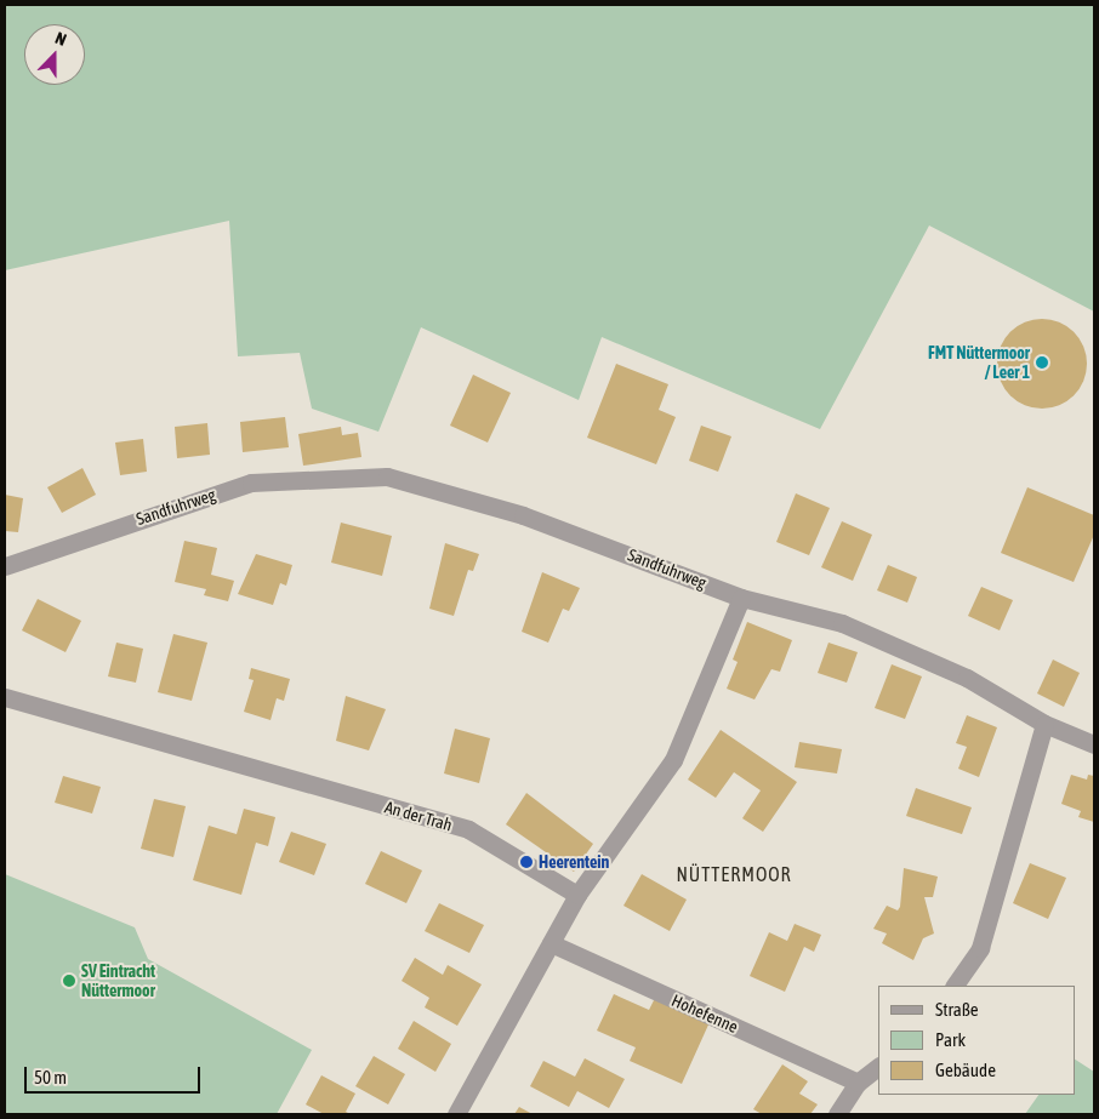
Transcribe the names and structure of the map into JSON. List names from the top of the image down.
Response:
{
  "streets": {
    "street": ["Sandfuhrweg", "An der Trah", "Hohefenne"]
  },
  "districts": ["NÜTTERMOOR"],
  "places": ["FMT Nüttermoor / Leer 1", "Heerentein", "SV Eintracht Nüttermoor"],
  "legend": ["Straße", "Park", "Gebäude"],
  "scale_bar": "50 m",
  "north": "top"
}
